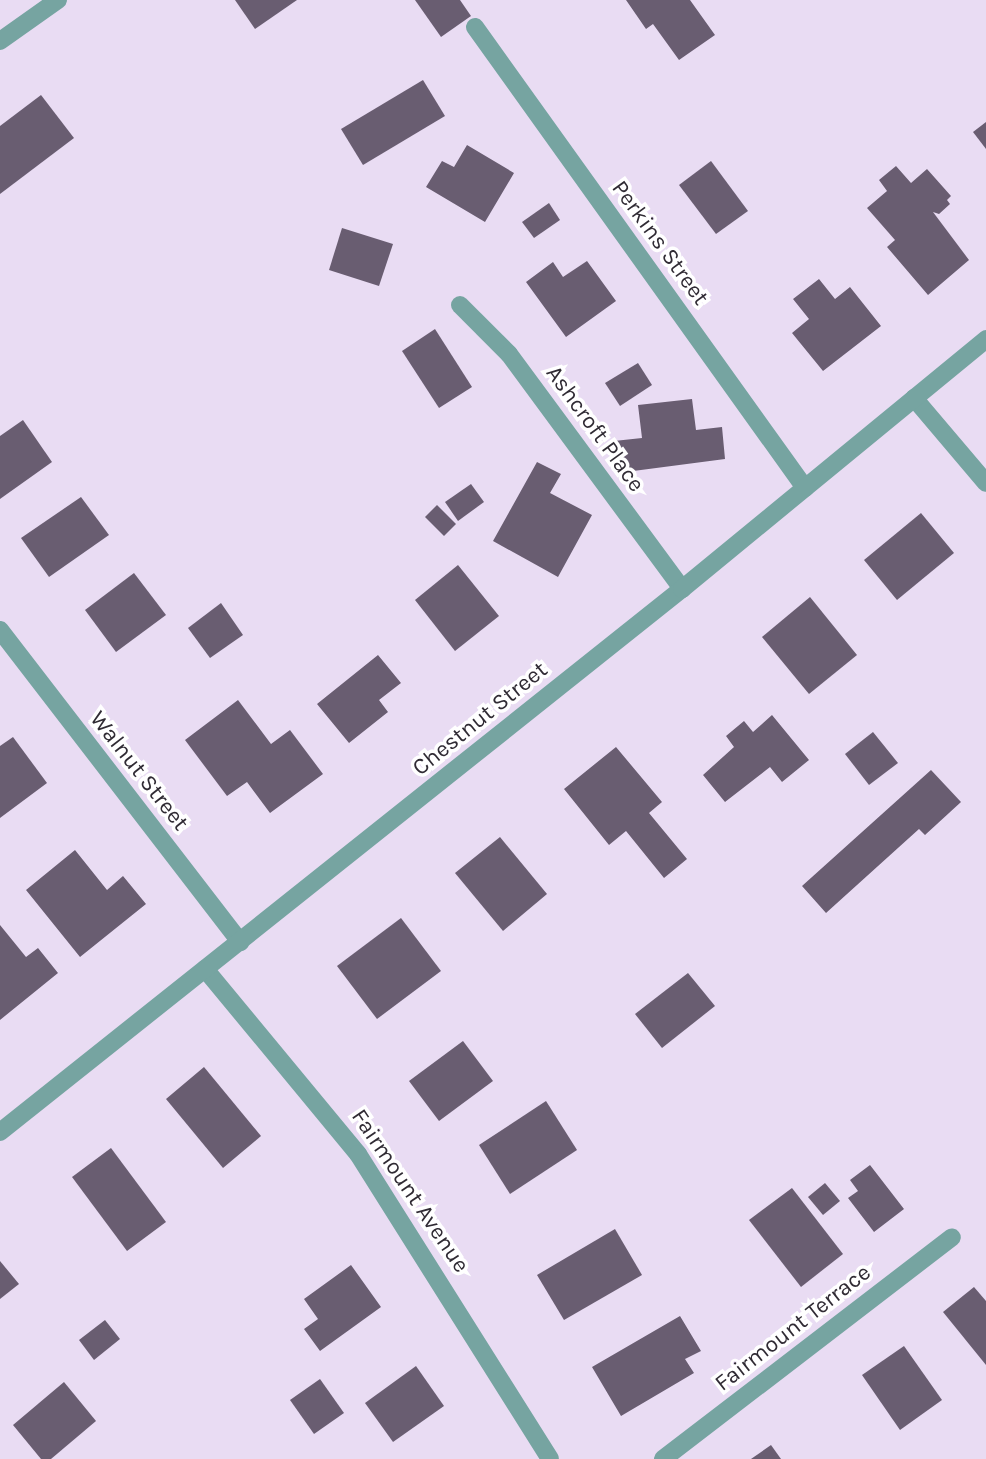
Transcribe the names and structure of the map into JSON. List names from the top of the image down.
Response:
{
  "streets": {
    "street": [
      "Perkins Street",
      "Ashcroft Place",
      "Chestnut Street",
      "Walnut Street",
      "Fairmount Avenue",
      "Fairmount Terrace"
    ]
  },
  "crossings": [
    ["Perkins Street", "Chestnut Street"],
    ["Ashcroft Place", "Chestnut Street"],
    ["Chestnut Street", "Walnut Street"],
    ["Chestnut Street", "Fairmount Avenue"]
  ]
}
